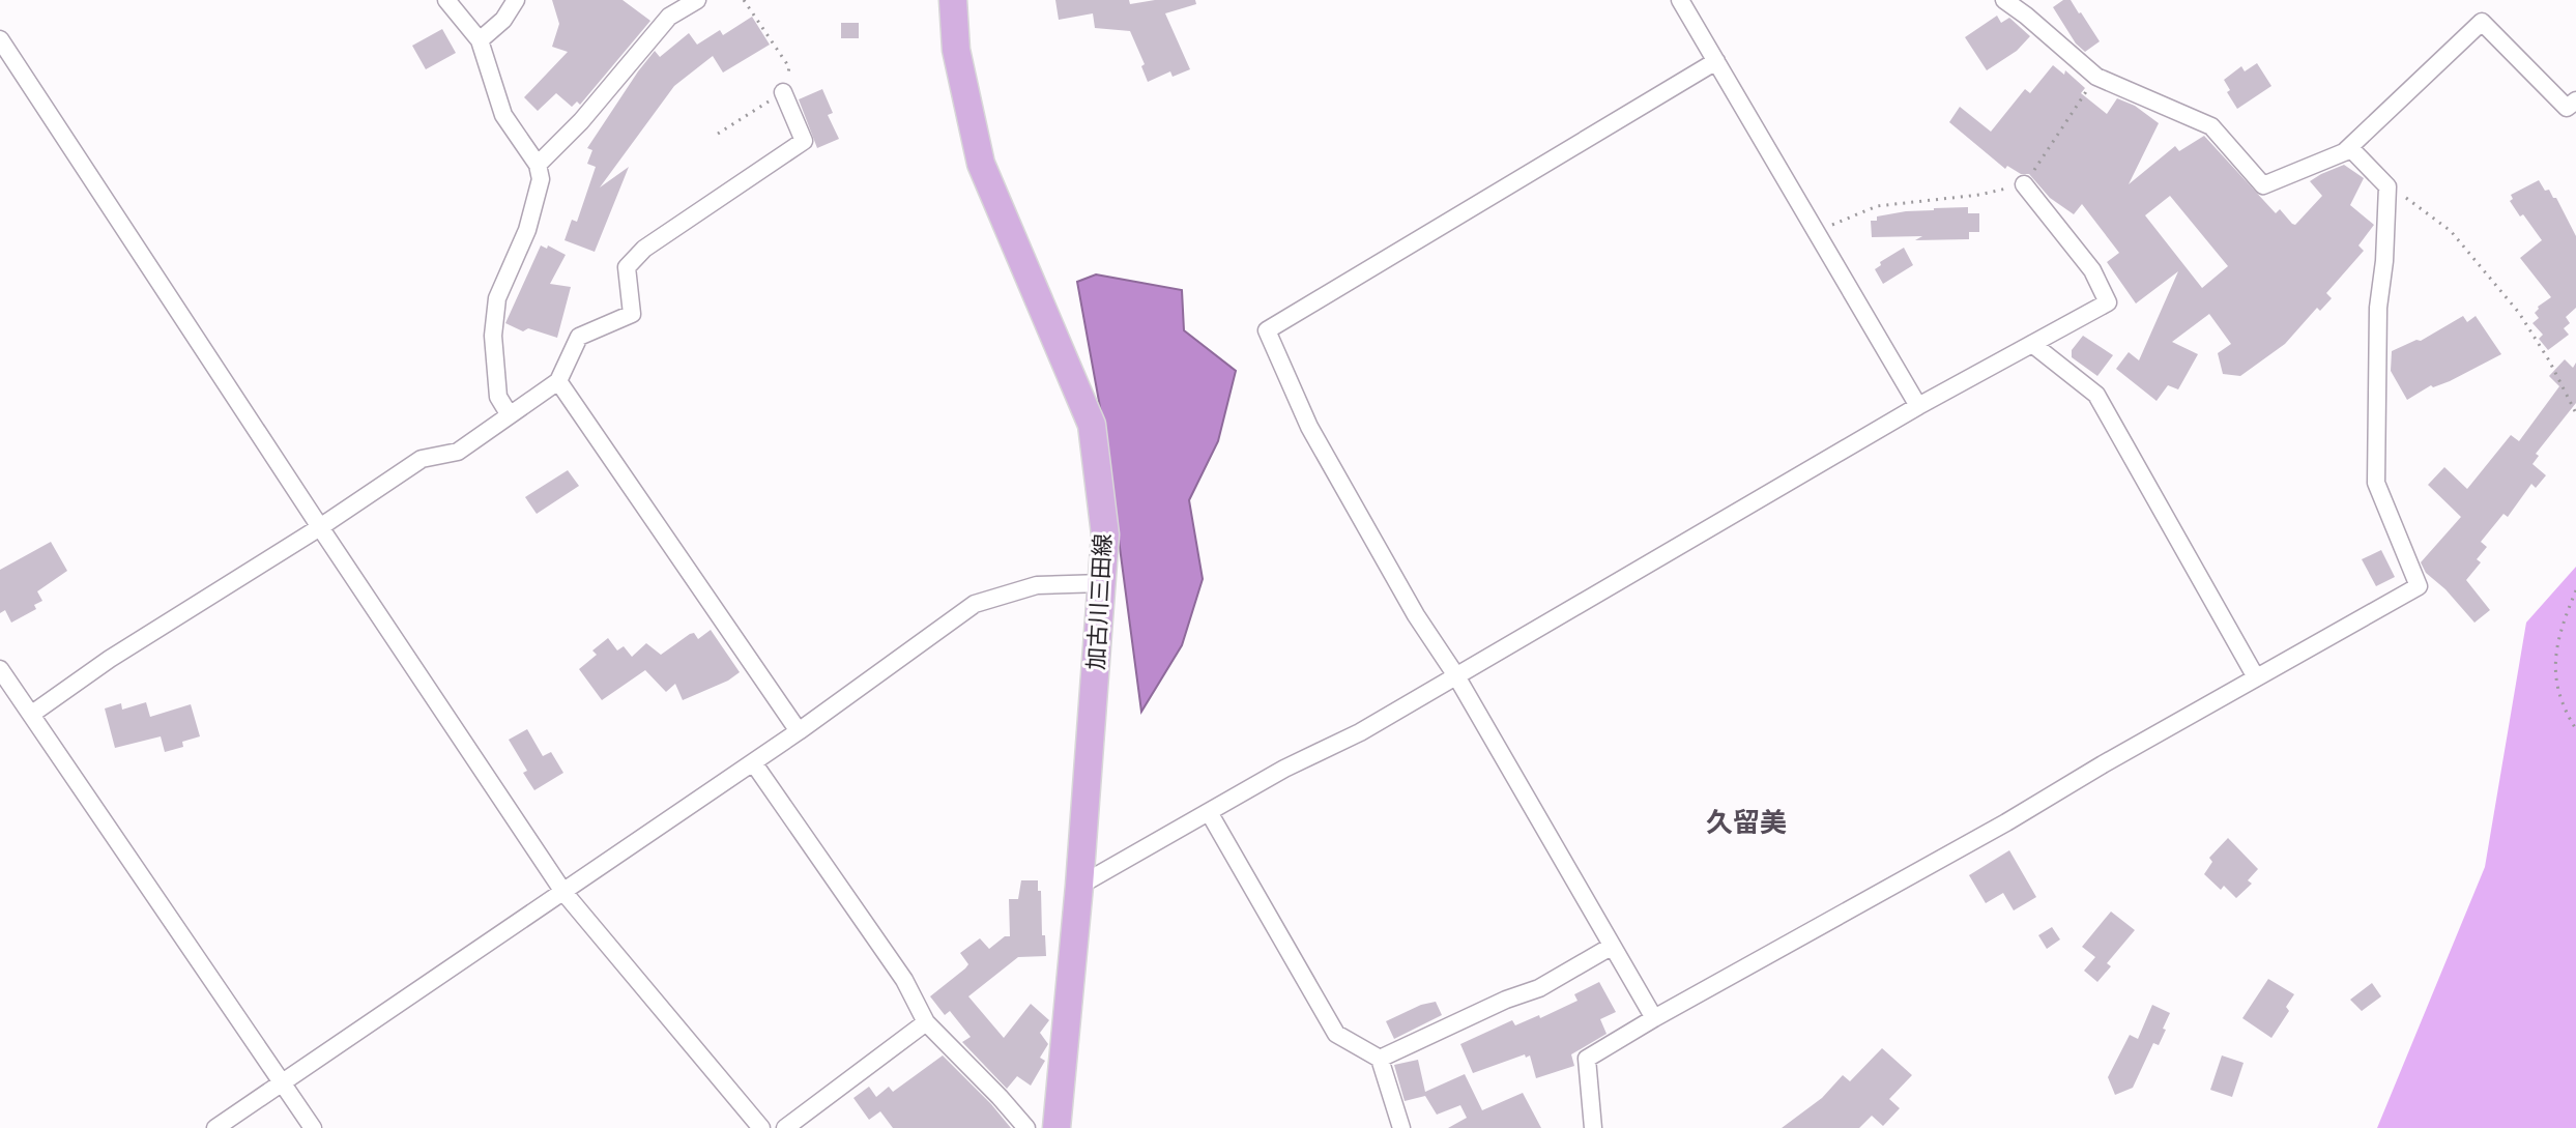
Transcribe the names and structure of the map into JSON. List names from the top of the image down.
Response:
{
  "streets": {
    "main road": ["加古川三田線"]
  },
  "districts": ["久留美"]
}
